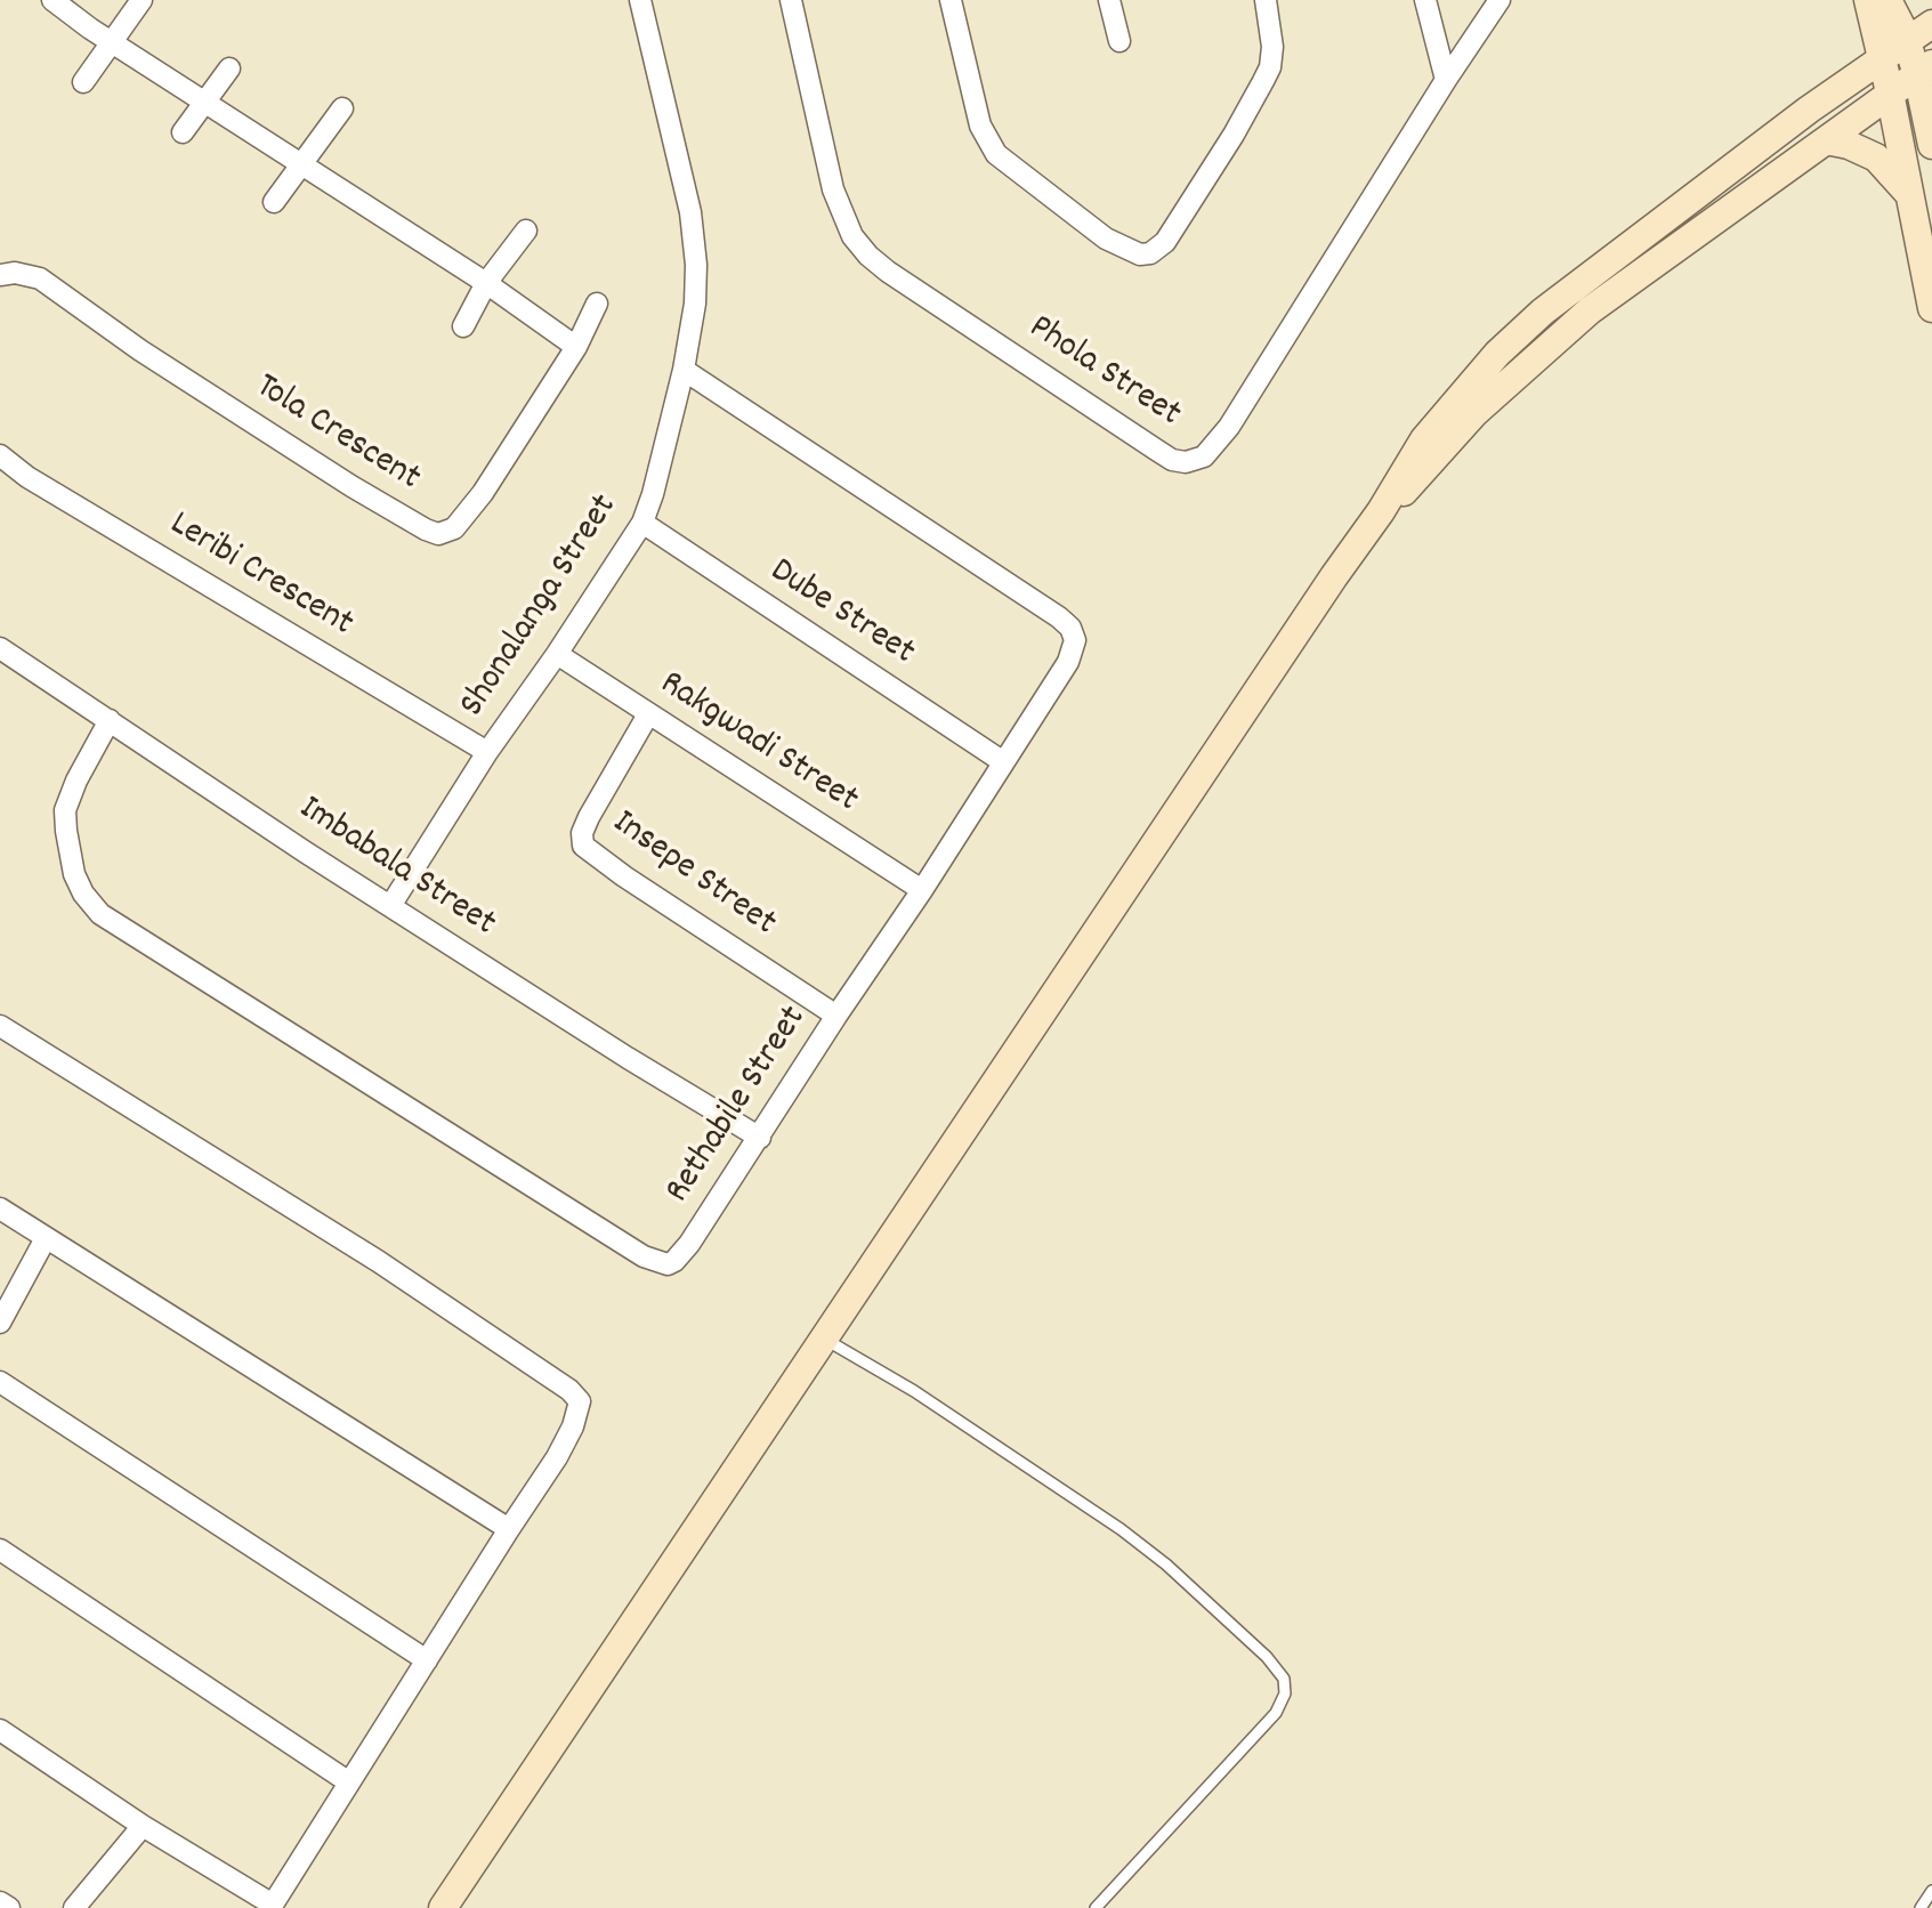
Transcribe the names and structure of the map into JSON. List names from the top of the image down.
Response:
{
  "streets": {
    "street": [
      "Phola Street",
      "Tola Crescent",
      "Leribi Crescent",
      "Shonalanga Street",
      "Dube Street",
      "Rakgwadi Street",
      "Imbabala Street",
      "Insepe Street",
      "Rethabile Street"
    ]
  },
  "crossings": [
    ["Leribi Crescent", "Shonalanga Street"],
    ["Shonalanga Street", "Dube Street"],
    ["Shonalanga Street", "Rakgwadi Street"],
    ["Shonalanga Street", "Imbabala Street"],
    ["Shonalanga Street", "Rethabile Street"],
    ["Dube Street", "Rethabile Street"],
    ["Rakgwadi Street", "Insepe Street"],
    ["Rakgwadi Street", "Rethabile Street"],
    ["Imbabala Street", "Rethabile Street"],
    ["Insepe Street", "Rethabile Street"]
  ]
}
